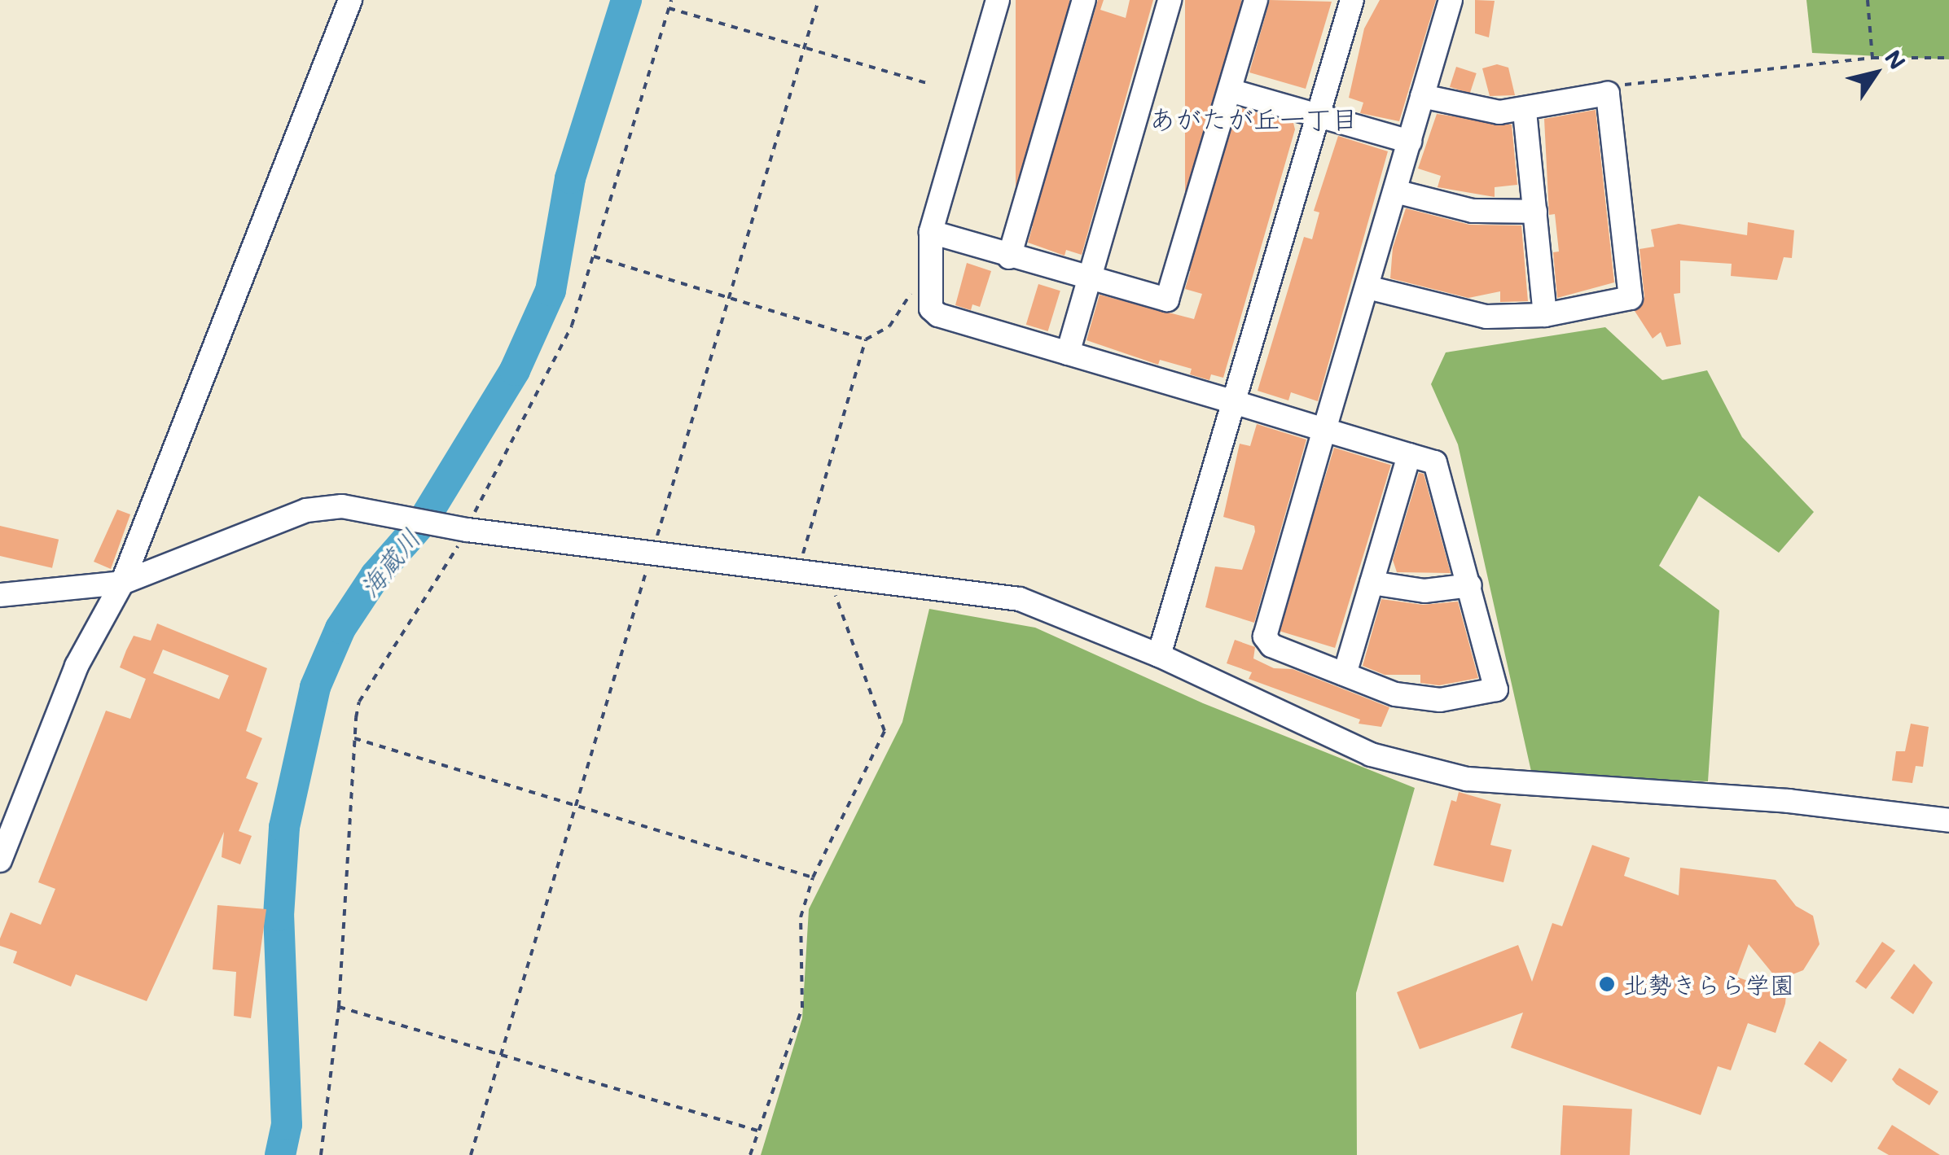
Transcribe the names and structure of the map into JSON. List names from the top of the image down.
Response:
{
  "districts": ["あがたが丘一丁目"],
  "water": ["海蔵川"],
  "places": ["北勢きらら学園"],
  "north": "top right"
}
